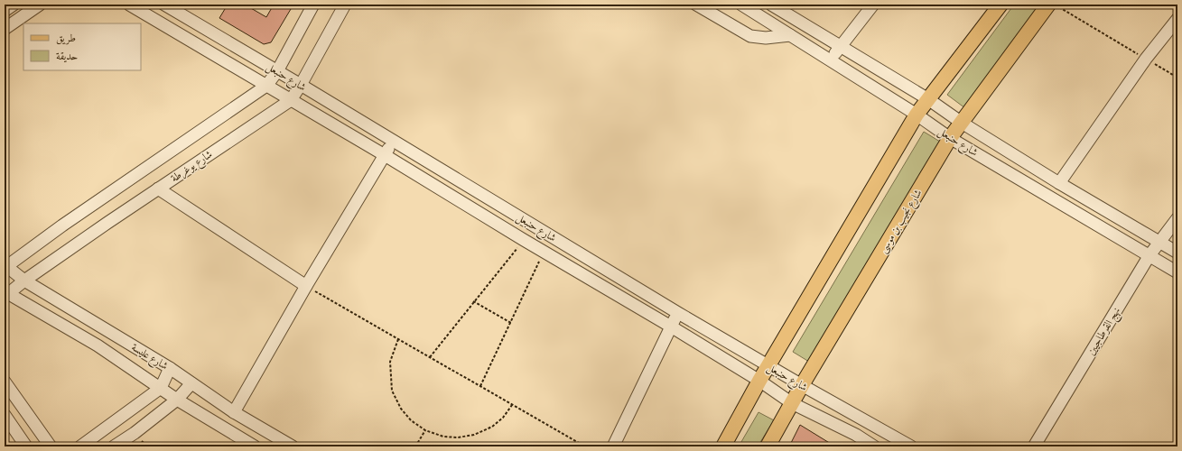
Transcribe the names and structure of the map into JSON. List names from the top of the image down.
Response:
{
  "streets": {
    "main road": ["شارع نجيب بن موسى"],
    "street": [
      "شارع حنبعل",
      "شارع يوغرطة",
      "نهج القرطاجيين",
      "شارع عليسة"
    ]
  },
  "crossings": [
    ["شارع حنبعل", "شارع يوغرطة"],
    ["شارع حنبعل", "شارع نجيب بن موسى"],
    ["شارع حنبعل", "نهج القرطاجيين"],
    ["شارع يوغرطة", "شارع عليسة"]
  ],
  "legend": ["طريق", "حديقة"]
}
